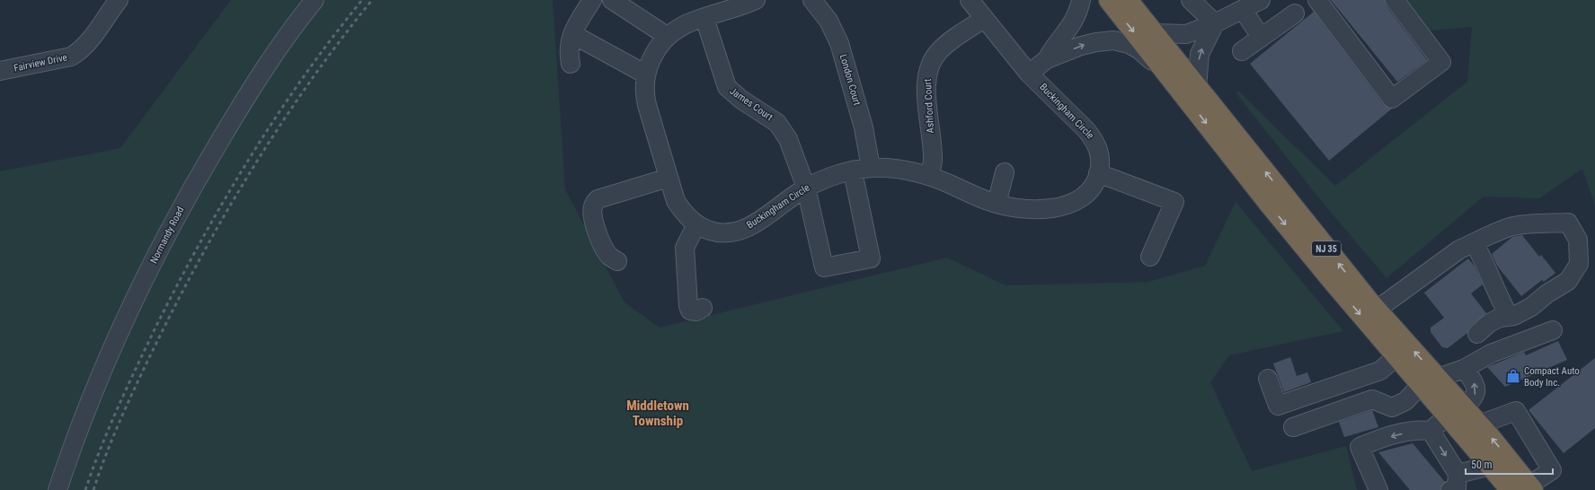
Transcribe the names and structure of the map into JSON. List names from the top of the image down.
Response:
{
  "streets": {
    "highway": ["NJ 35"],
    "street": [
      "Fairview Drive",
      "London Court",
      "James Court",
      "Ashford Court",
      "Buckingham Circle",
      "Normandy Road"
    ]
  },
  "crossings": [
    ["London Court", "Buckingham Circle"],
    ["James Court", "Buckingham Circle"],
    ["Ashford Court", "Buckingham Circle"]
  ],
  "districts": ["Middletown Township"],
  "places": {
    "shop": ["Compact Auto Body Inc."]
  },
  "scale_bar": "50 m"
}
